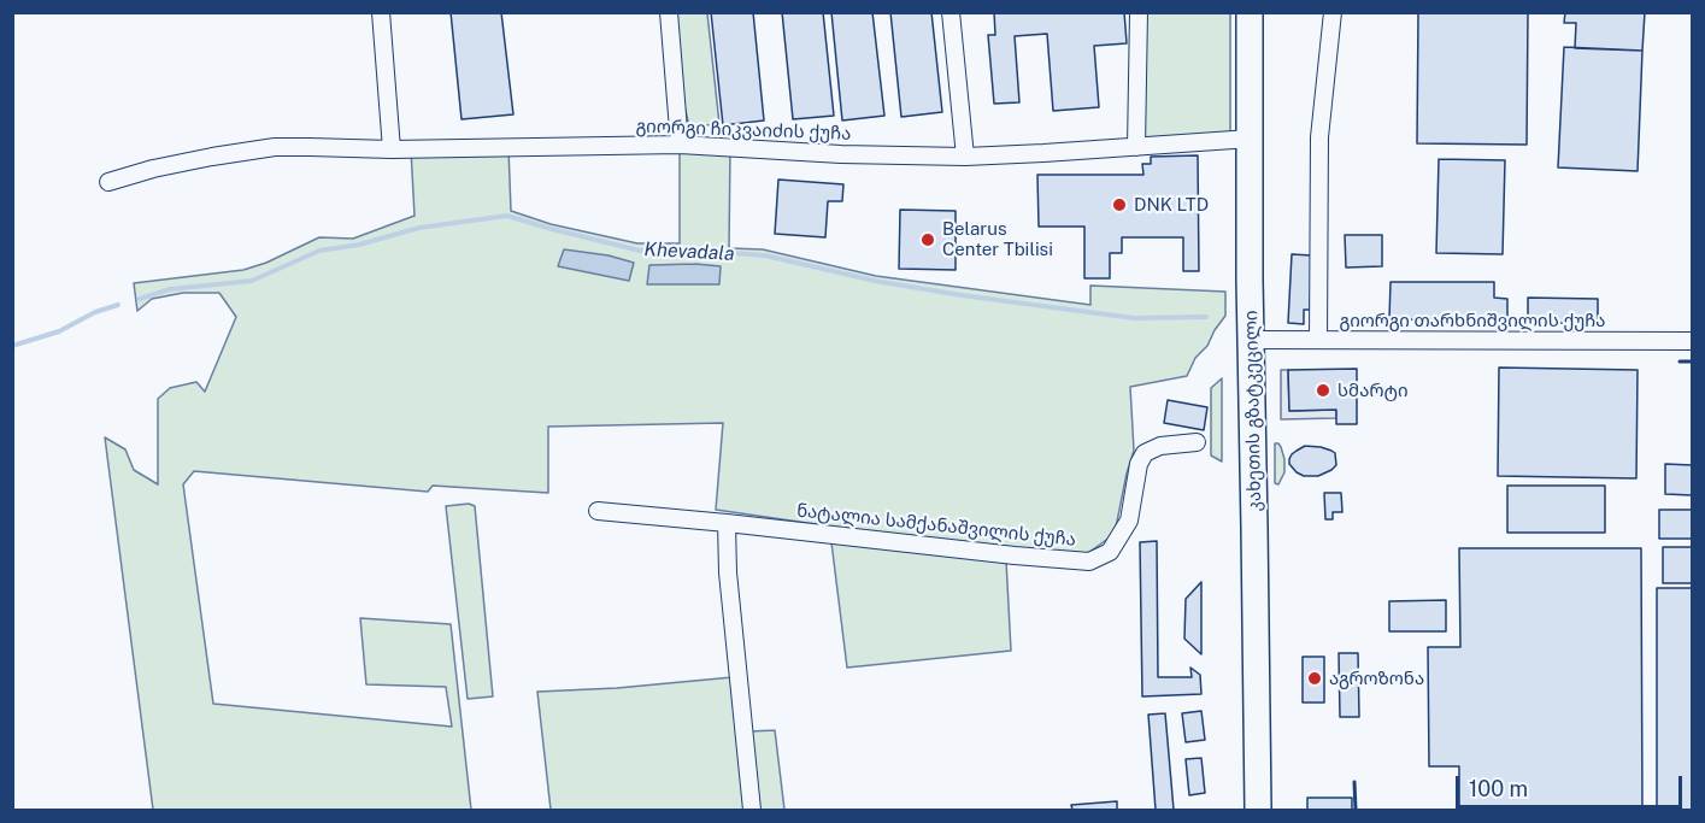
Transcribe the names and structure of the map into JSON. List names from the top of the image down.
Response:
{
  "streets": {
    "highway": ["კახეთის გზატკეცილი"],
    "street": ["გიორგი ჩიკვაიძის ქუჩა", "გიორგი თარხნიშვილის ქუჩა", "ნატალია სამქანაშვილის ქუჩა"]
  },
  "crossings": [
    ["გიორგი ჩიკვაიძის ქუჩა", "კახეთის გზატკეცილი"],
    ["გიორგი თარხნიშვილის ქუჩა", "კახეთის გზატკეცილი"]
  ],
  "water": ["Khevadala"],
  "places": [
    "DNK LTD",
    "Belarus Center Tbilisi",
    "სმარტი",
    "აგროზონა"
  ],
  "scale_bar": "100 m"
}
